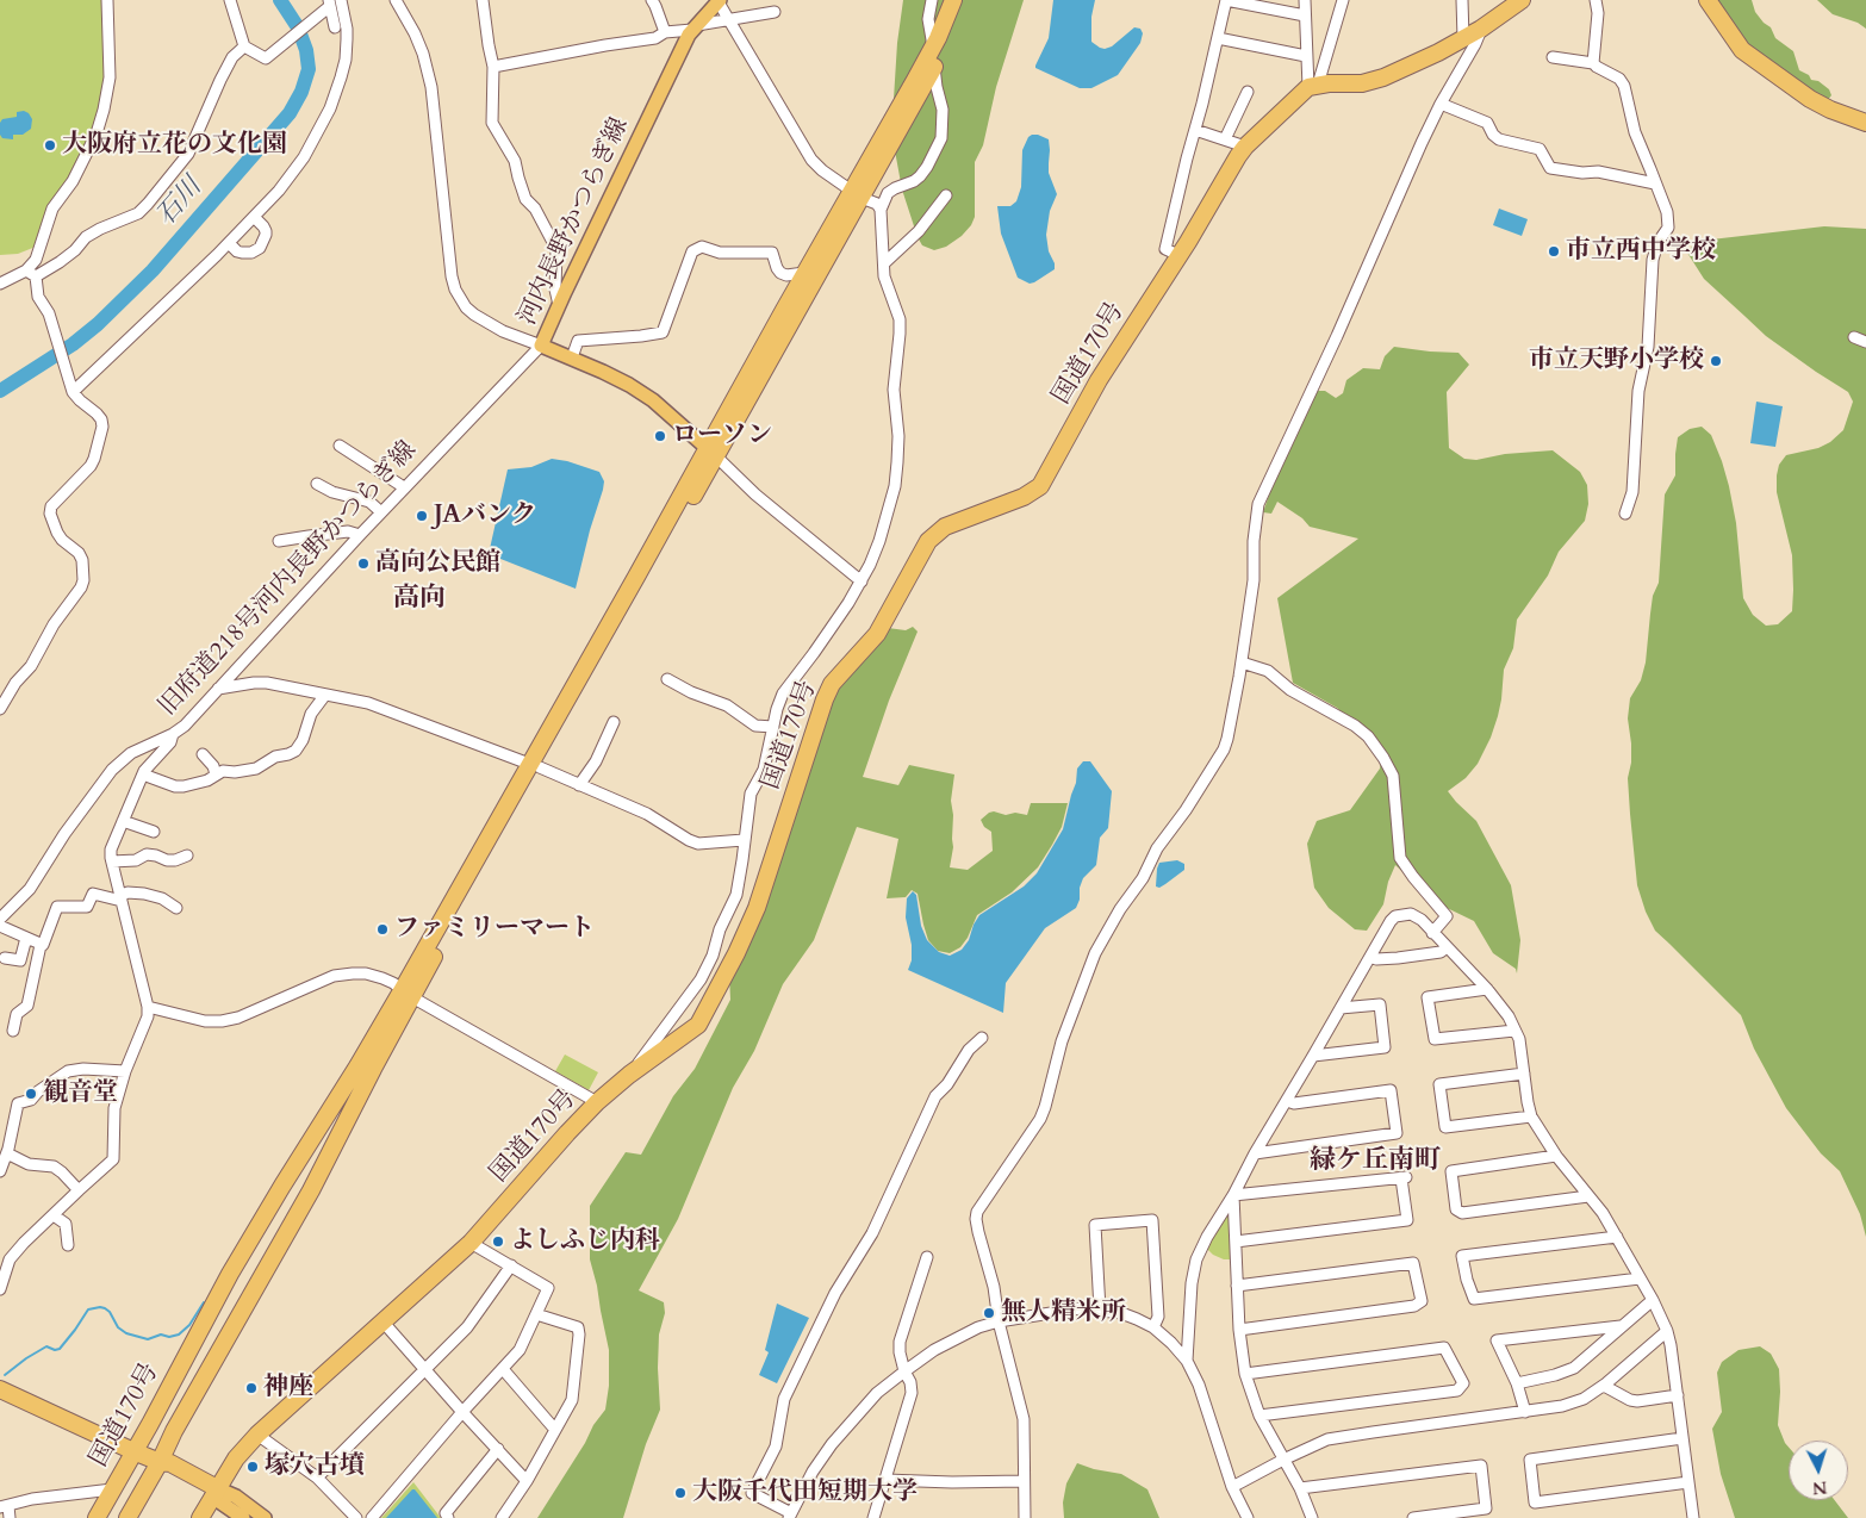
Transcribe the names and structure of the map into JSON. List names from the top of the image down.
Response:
{
  "streets": {
    "highway": ["国道170号"],
    "main road": ["河内長野かつらぎ線"],
    "street": ["旧府道218号河内長野かつらぎ線"]
  },
  "crossings": [
    ["河内長野かつらぎ線", "国道170号"],
    ["河内長野かつらぎ線", "旧府道218号河内長野かつらぎ線"]
  ],
  "districts": ["高向", "緑ケ丘南町"],
  "water": ["石川"],
  "places": [
    "大阪府立花の文化園",
    "市立西中学校",
    "市立天野小学校",
    "ローソン",
    "JAバンク",
    "高向公民館",
    "ファミリーマート",
    "観音堂",
    "よしふじ内科",
    "無人精米所",
    "神座",
    "塚穴古墳",
    "大阪千代田短期大学"
  ],
  "north": "bottom"
}
